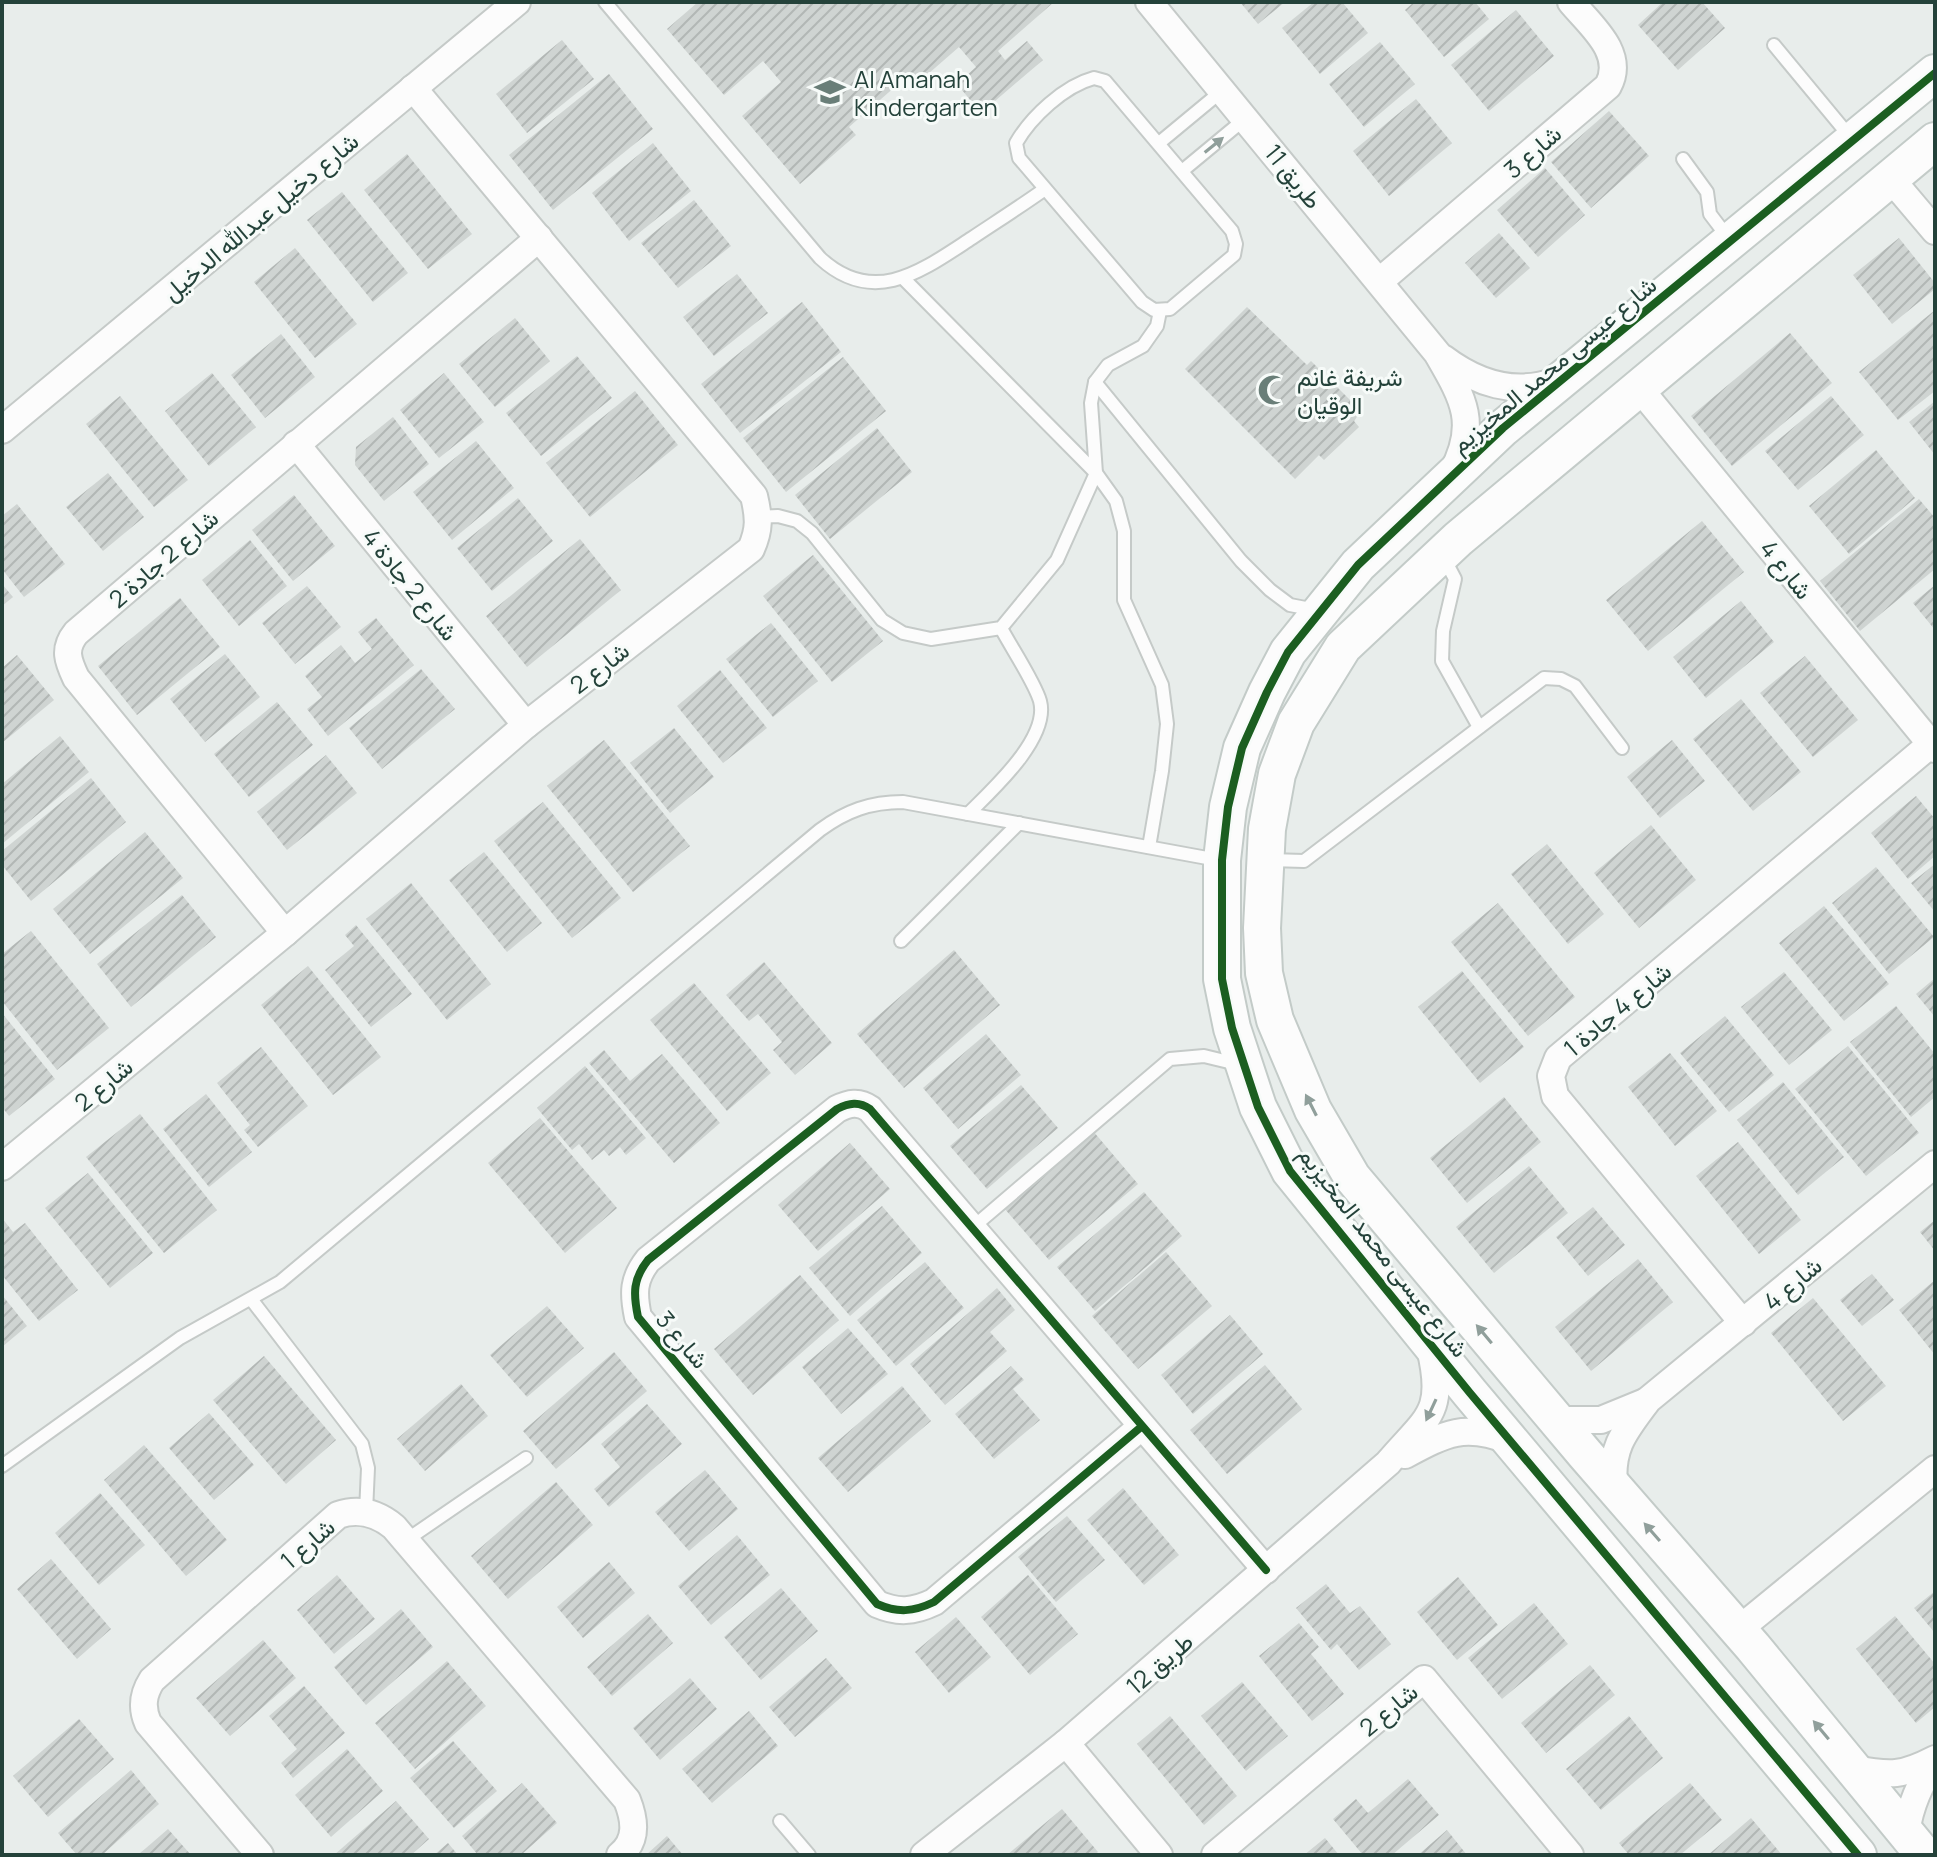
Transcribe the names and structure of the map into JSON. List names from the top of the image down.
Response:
{
  "streets": {
    "street": [
      "شارع 3",
      "طريق 11",
      "شارع دخيل عبدالله الدخيل",
      "شارع عيسى محمد المخيزيم",
      "شارع 2 جادة 2",
      "شارع 4",
      "شارع 2 جادة 4",
      "شارع 2",
      "شارع 4 جادة 1",
      "شارع 1",
      "طريق 12"
    ]
  },
  "crossings": [
    ["شارع 3", "طريق 11"],
    ["شارع 3", "طريق 12"],
    ["طريق 11", "شارع عيسى محمد المخيزيم"],
    ["شارع عيسى محمد المخيزيم", "شارع 4"],
    ["شارع عيسى محمد المخيزيم", "طريق 12"],
    ["شارع 2 جادة 2", "شارع 2 جادة 4"],
    ["شارع 2 جادة 2", "شارع 2"],
    ["شارع 4", "شارع 4 جادة 1"],
    ["شارع 2 جادة 4", "شارع 2"]
  ],
  "places": {
    "school or university": ["Al Amanah Kindergarten"],
    "mosque": ["شريفة غانم الوقيان"]
  }
}
